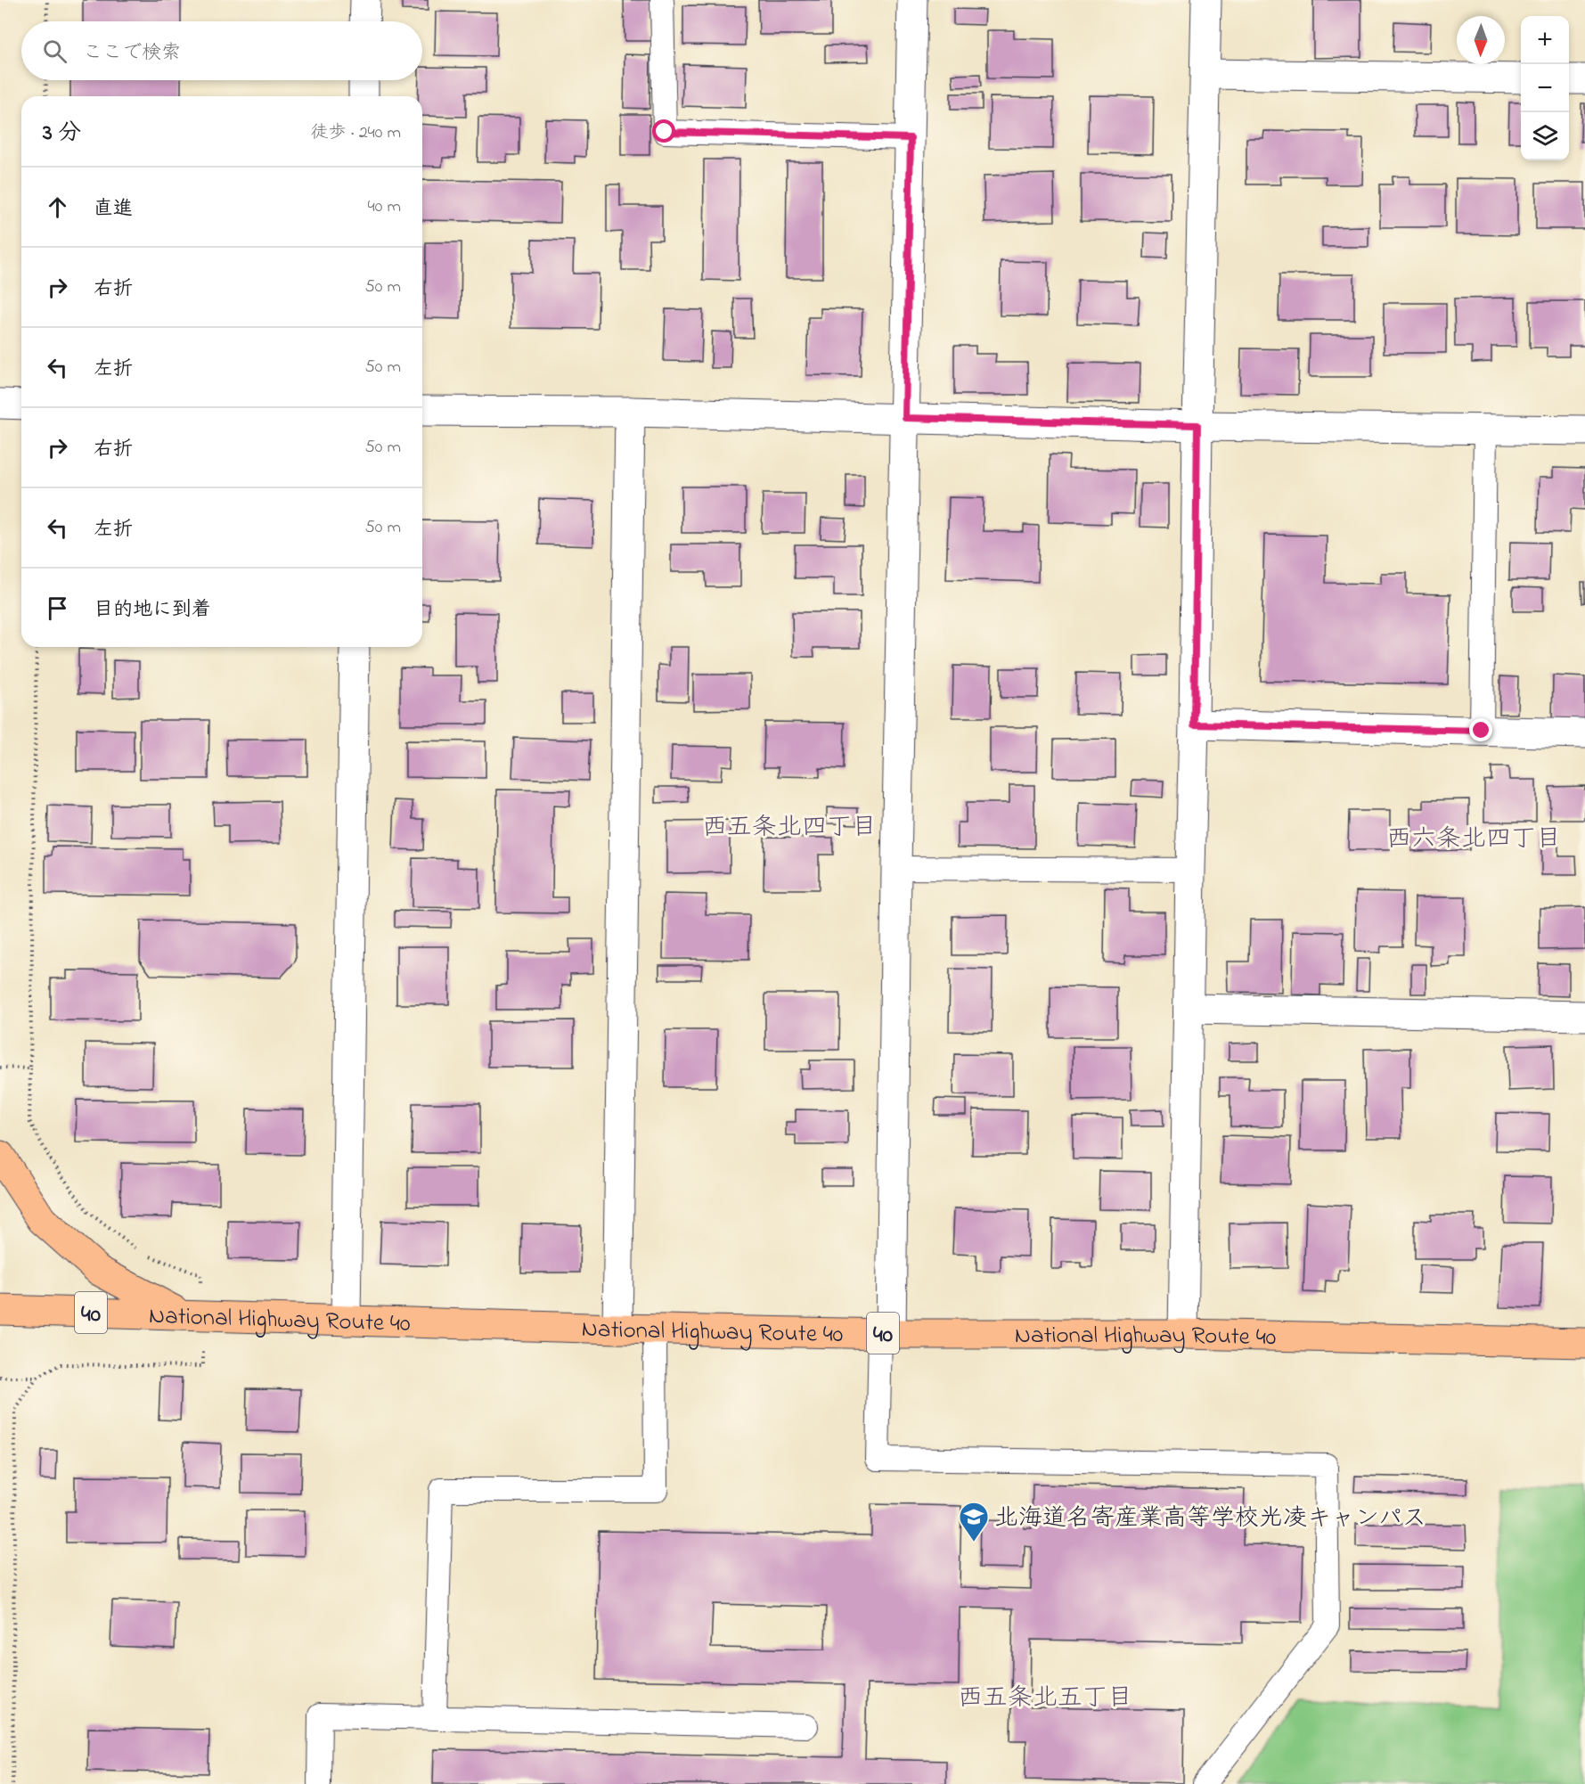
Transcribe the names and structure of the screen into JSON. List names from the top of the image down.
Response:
{
  "streets": {
    "highway": ["40", "National Highway Route 40"]
  },
  "districts": ["西五条北四丁目", "西六条北四丁目", "西五条北五丁目"],
  "places": {
    "school or university": ["北海道名寄産業高等学校光凌キャンパス"]
  },
  "north": "bottom",
  "page": {
    "map_buttons": ["+", "−"],
    "search": "ここで検索",
    "heading": ["3 分", "徒歩 · 240 m"],
    "list": [
      ["直進", "40 m"],
      ["右折", "50 m"],
      ["左折", "50 m"],
      ["右折", "50 m"],
      ["左折", "50 m"],
      "目的地に到着"
    ]
  }
}
